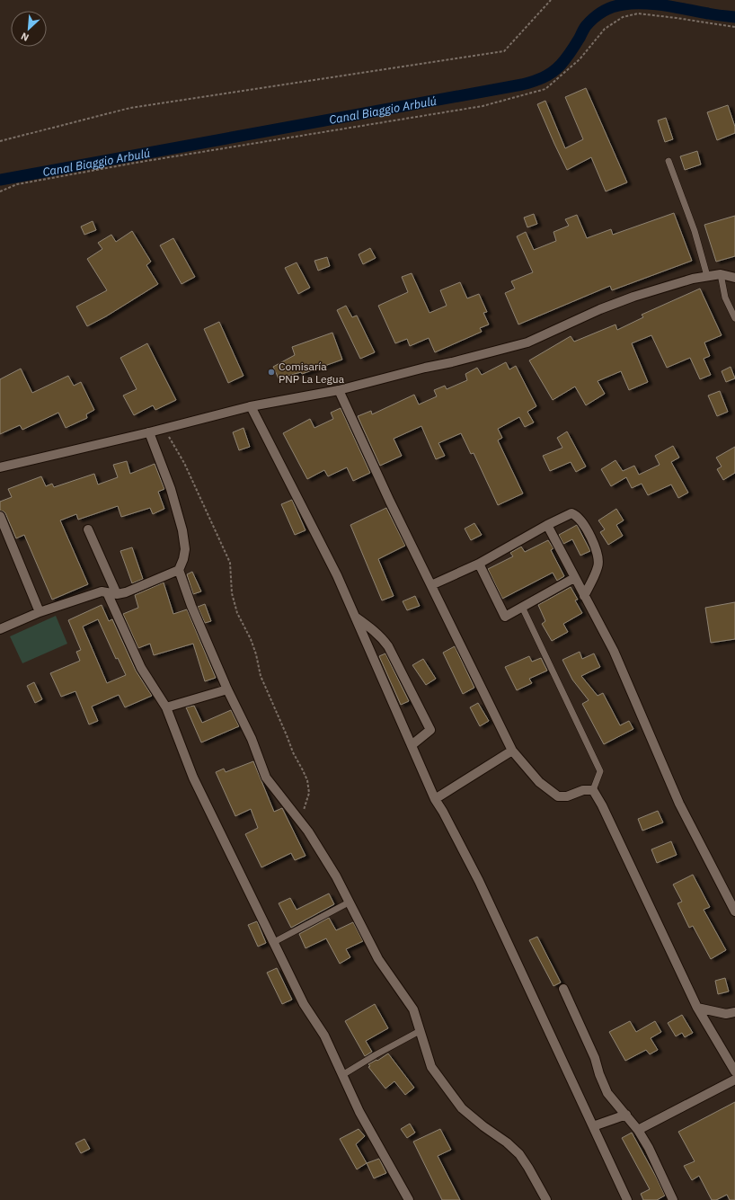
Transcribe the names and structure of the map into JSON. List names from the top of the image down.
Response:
{
  "water": ["Canal Biaggio Arbulú"],
  "places": ["Comisaría PNP La Legua"],
  "north": "bottom left"
}
